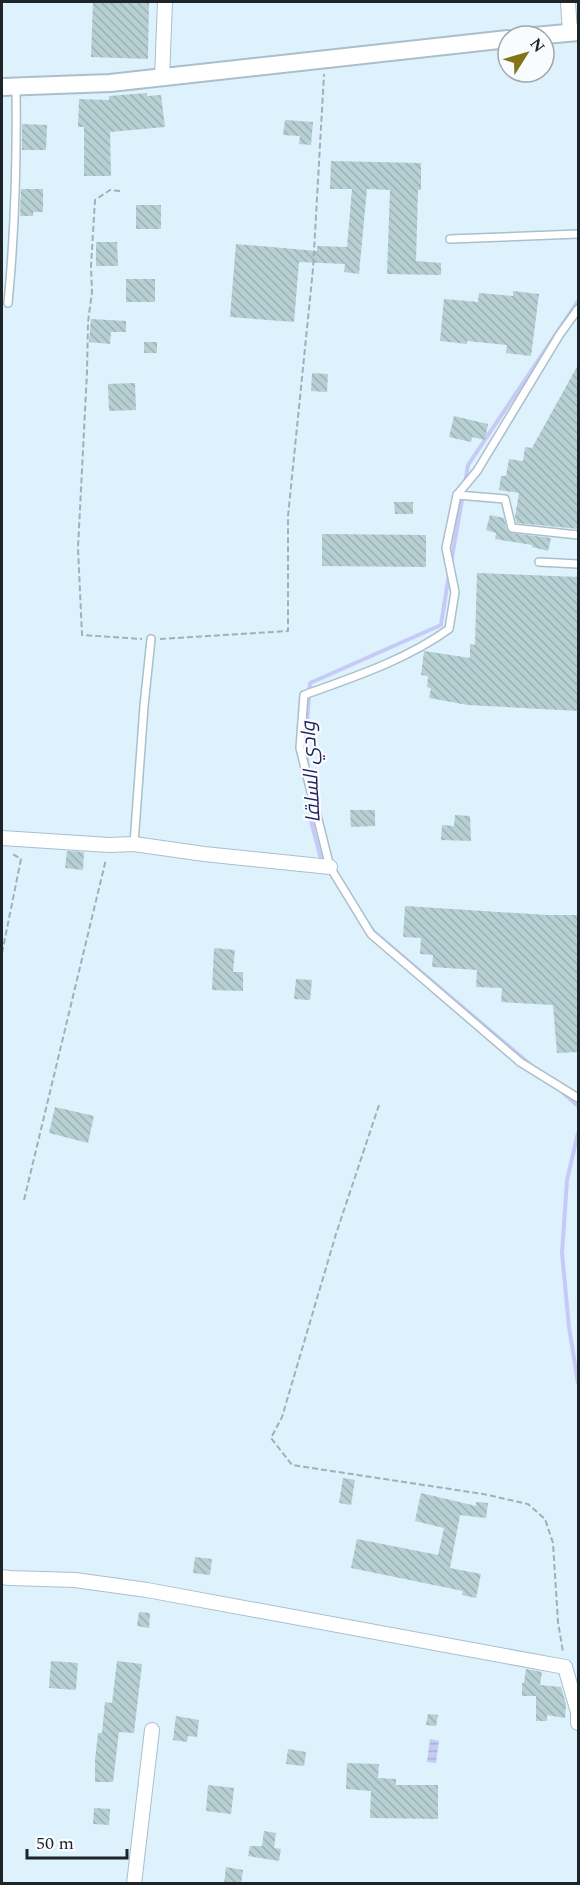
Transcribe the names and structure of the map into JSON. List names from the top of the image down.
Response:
{
  "water": ["وادي السلقا"],
  "scale_bar": "50 m",
  "north": "top right"
}
